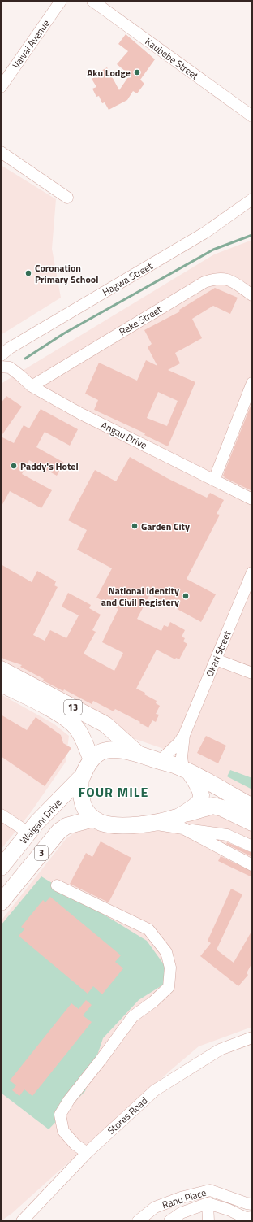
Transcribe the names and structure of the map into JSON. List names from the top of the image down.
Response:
{
  "streets": {
    "highway": ["13", "Waigani Drive", "3"],
    "street": [
      "Vaivai Avenue",
      "Kaubebe Street",
      "Hagwa Street",
      "Reke Street",
      "Angau Drive",
      "Okari Street",
      "Stores Road",
      "Ranu Place"
    ]
  },
  "crossings": [
    ["Reke Street", "Angau Drive"],
    ["Okari Street", "13"],
    ["Okari Street", "Waigani Drive"],
    ["Okari Street", "3"],
    ["13", "Waigani Drive"],
    ["13", "3"],
    ["Waigani Drive", "3"]
  ],
  "districts": ["FOUR MILE"],
  "places": [
    "Aku Lodge",
    "Coronation Primary School",
    "Paddy's Hotel",
    "Garden City",
    "National Identity and Civil Registery"
  ]
}
